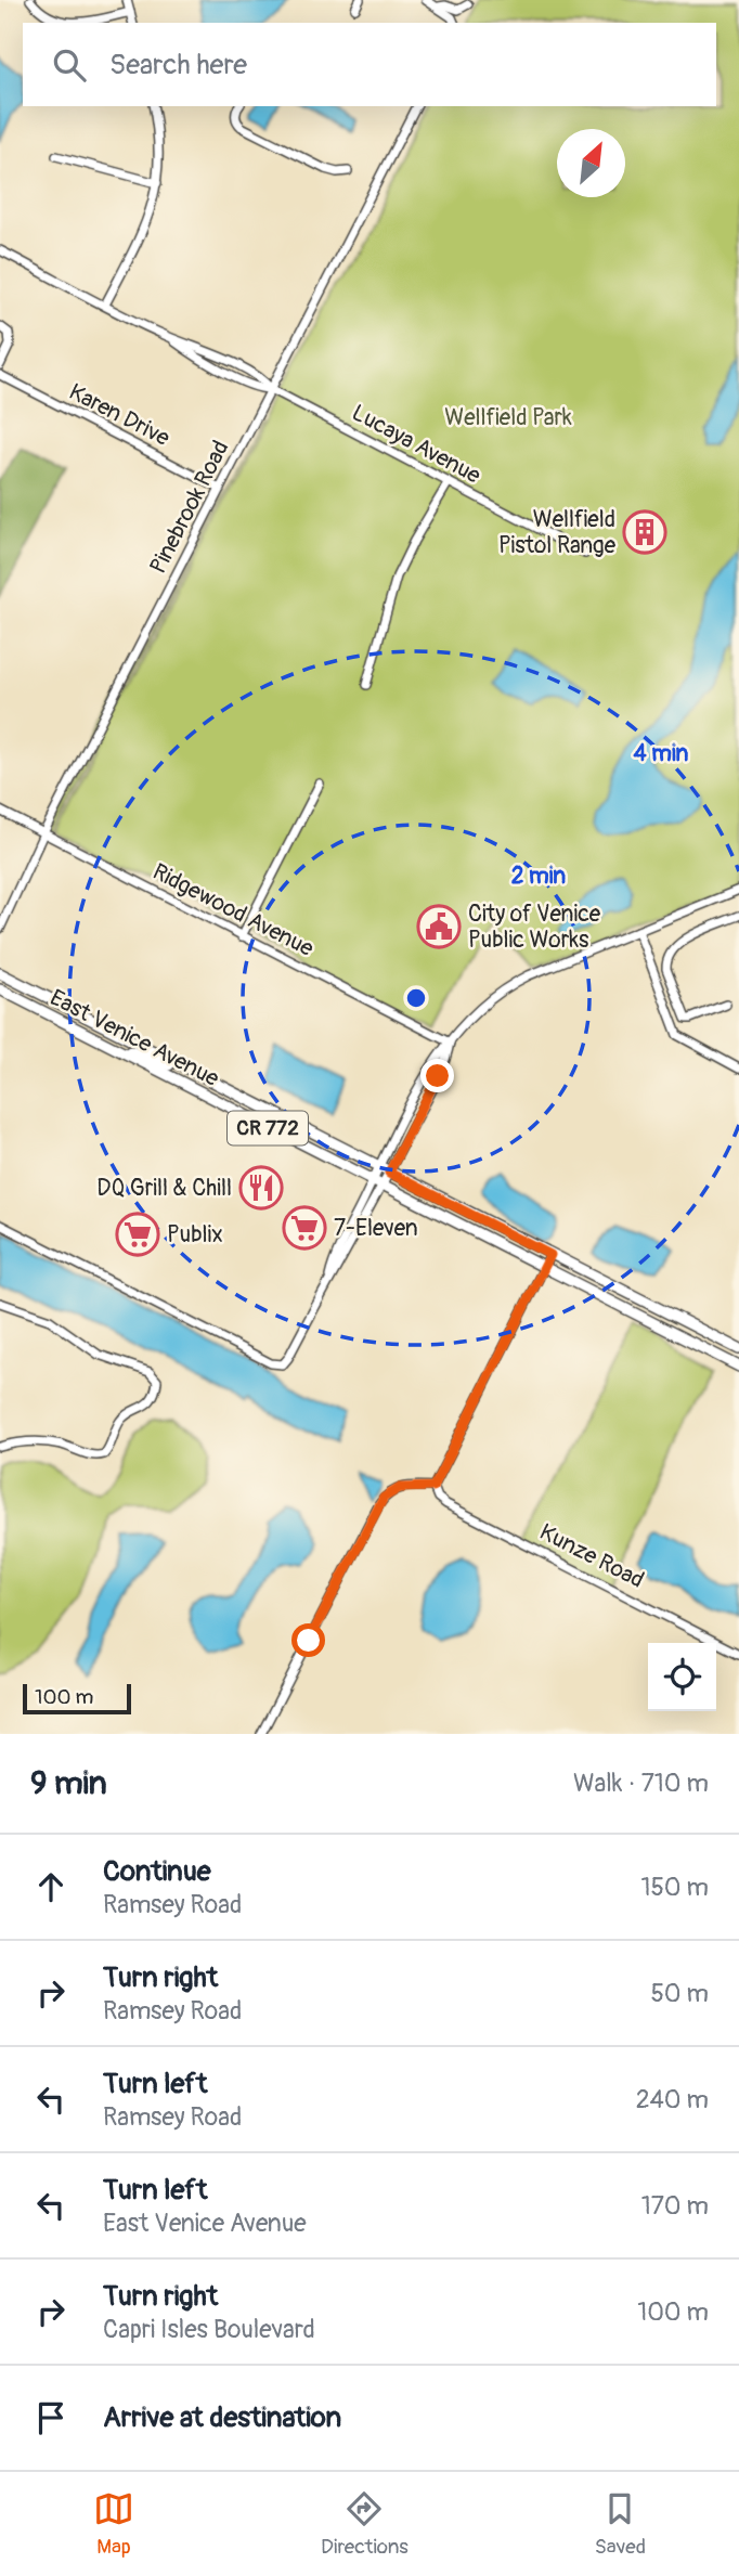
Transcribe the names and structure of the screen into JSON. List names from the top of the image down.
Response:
{
  "streets": {
    "main road": ["East Venice Avenue", "CR 772"],
    "street": [
      "Karen Drive",
      "Lucaya Avenue",
      "Pinebrook Road",
      "Ridgewood Avenue",
      "Kunze Road"
    ]
  },
  "crossings": [
    ["Karen Drive", "Pinebrook Road"],
    ["Lucaya Avenue", "Pinebrook Road"],
    ["Pinebrook Road", "Ridgewood Avenue"]
  ],
  "parks": ["Wellfield Park"],
  "places": {
    "building": ["Wellfield Pistol Range"],
    "public building": ["City of Venice Public Works"],
    "restaurant": ["DQ Grill & Chill"],
    "supermarket": ["7-Eleven", "Publix"]
  },
  "scale_bar": "100 m",
  "north": "top right",
  "page": {
    "search": "Search here",
    "scale": "100 m",
    "heading": ["9 min", "Walk · 710 m"],
    "list": [
      ["Continue", "Ramsey Road", "150 m"],
      ["Turn right", "Ramsey Road", "50 m"],
      ["Turn left", "Ramsey Road", "240 m"],
      ["Turn left", "East Venice Avenue", "170 m"],
      ["Turn right", "Capri Isles Boulevard", "100 m"],
      "Arrive at destination"
    ],
    "nav": ["Map", "Directions", "Saved"]
  },
  "rings": ["4 min", "2 min"]
}
